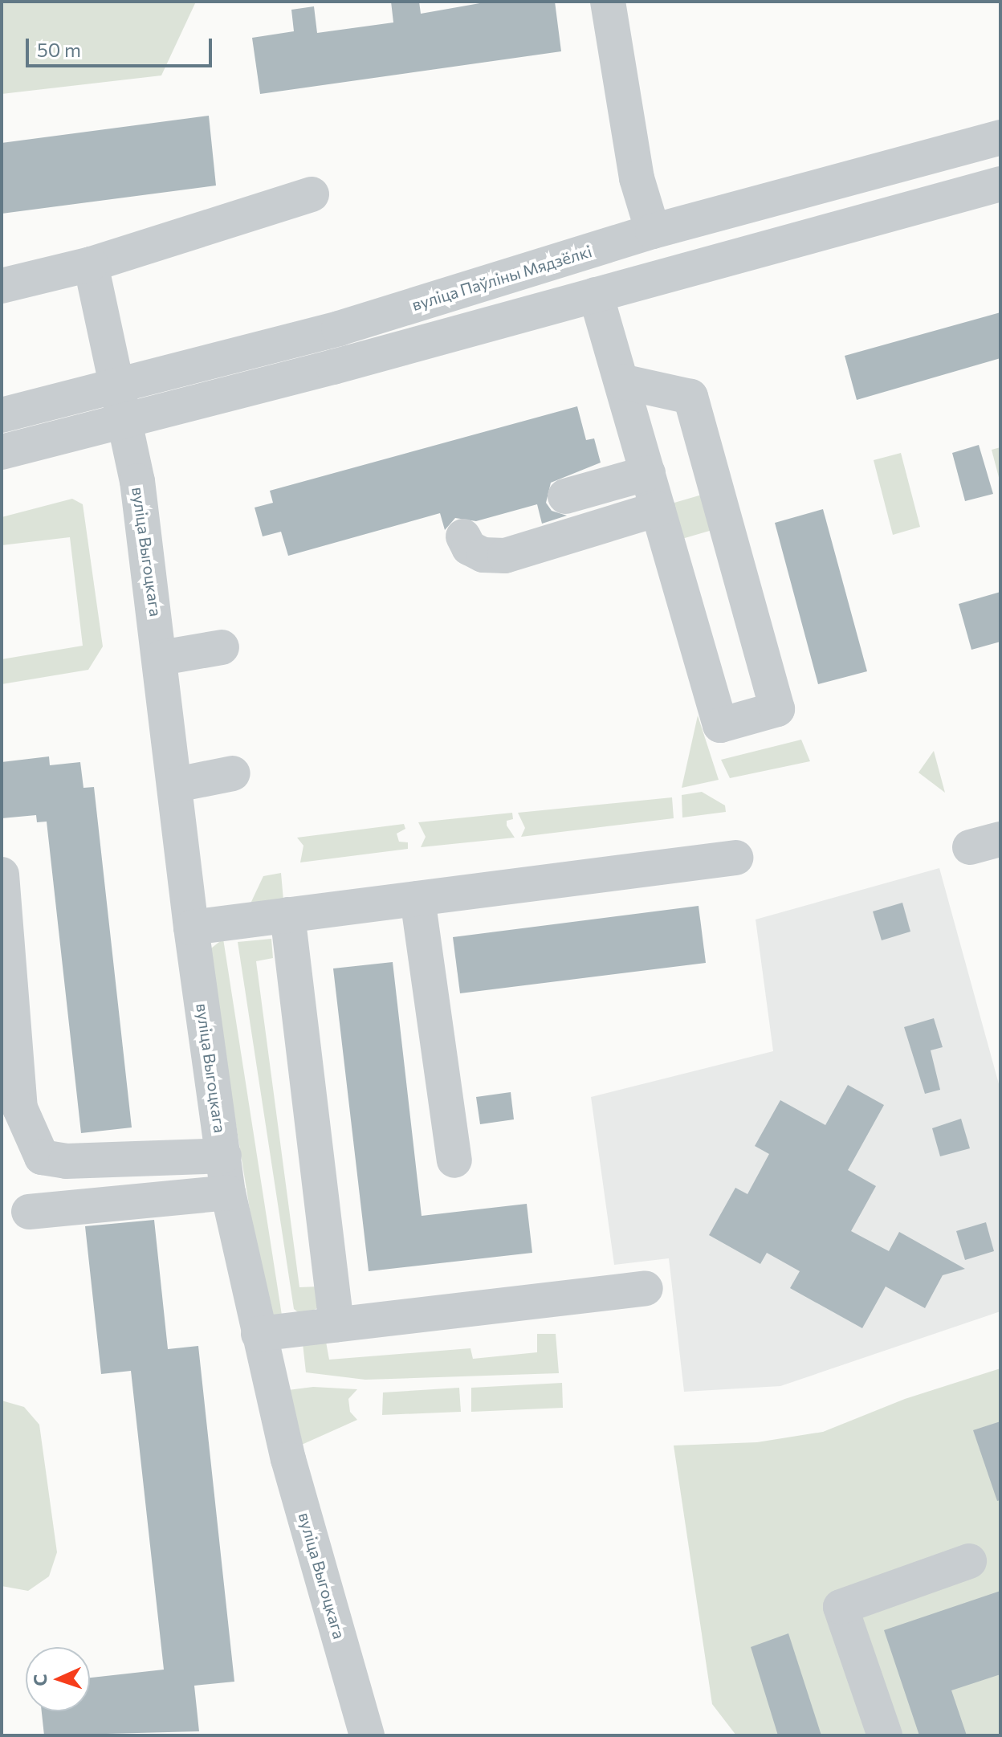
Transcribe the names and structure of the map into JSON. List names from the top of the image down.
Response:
{
  "streets": {
    "street": ["вуліца Паўліны Мядзёлкі", "вуліца Выгоцкага"]
  },
  "crossings": [
    ["вуліца Паўліны Мядзёлкі", "вуліца Выгоцкага"]
  ],
  "scale_bar": "50 m",
  "north": "left"
}
